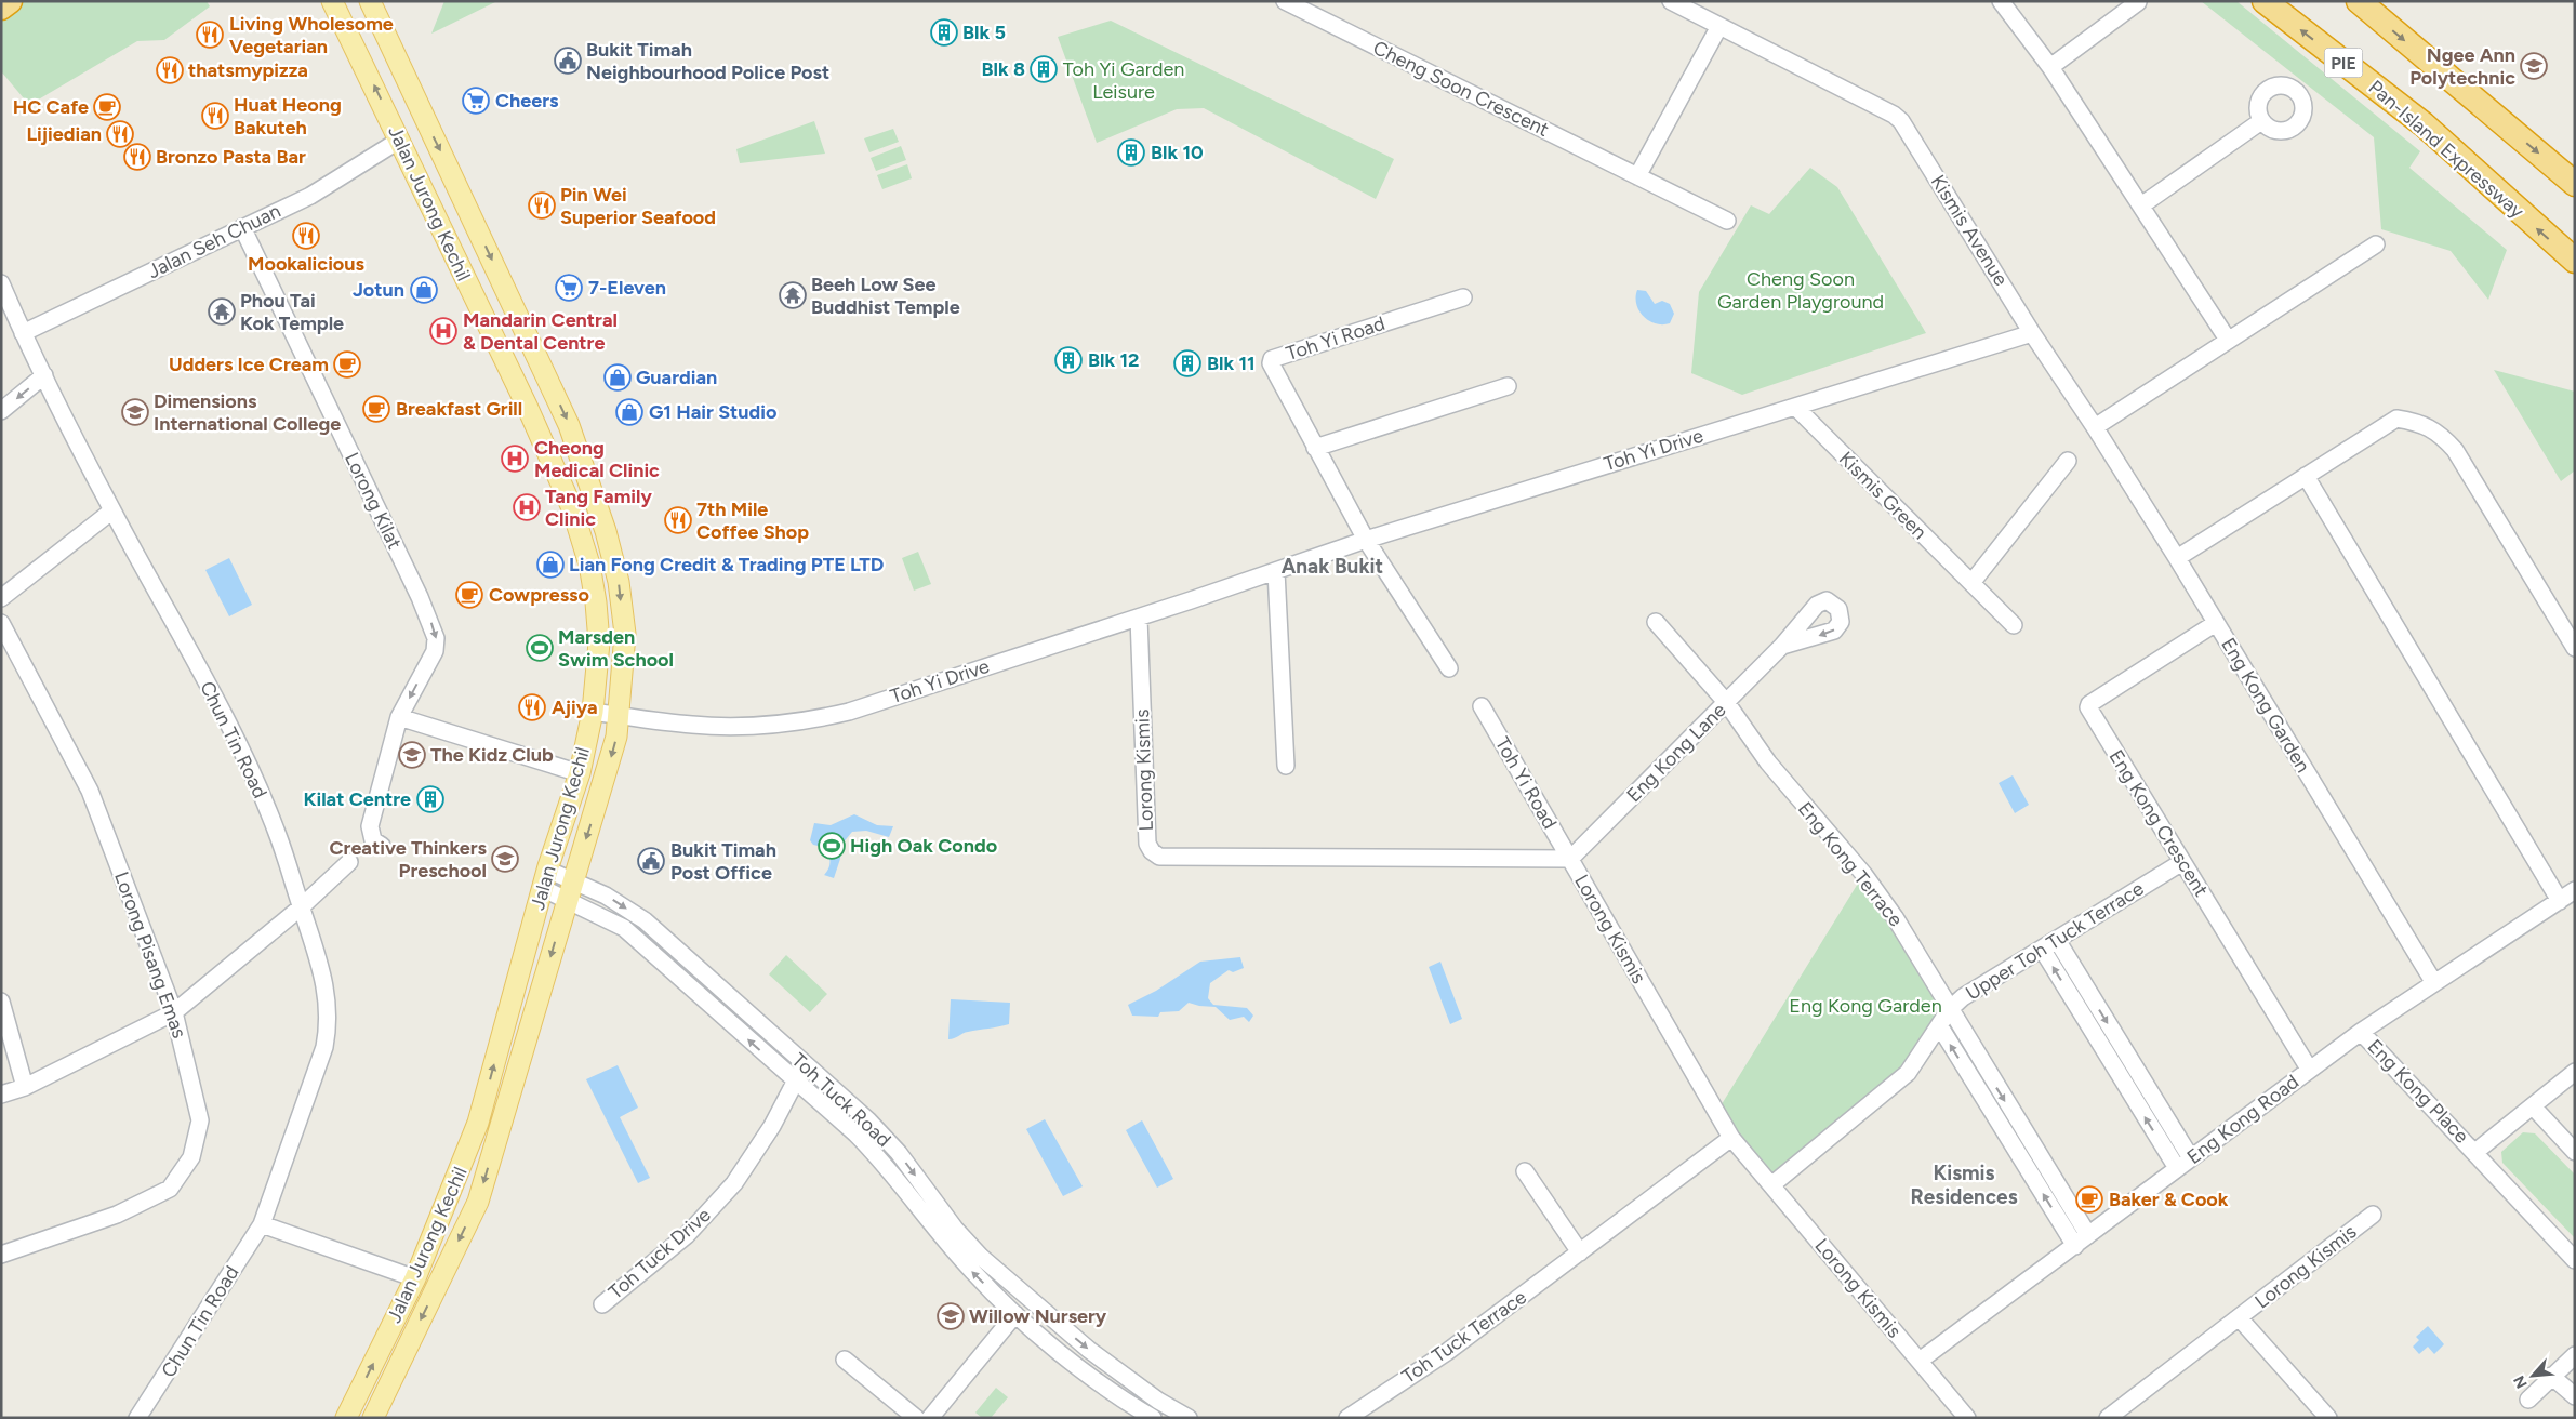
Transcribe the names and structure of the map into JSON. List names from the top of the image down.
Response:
{
  "streets": {
    "highway": ["PIE", "Pan-Island Expressway"],
    "main road": ["Jalan Jurong Kechil"],
    "street": [
      "Cheng Soon Crescent",
      "Kismis Avenue",
      "Jalan Seh Chuan",
      "Toh Yi Road",
      "Toh Yi Drive",
      "Kismis Green",
      "Lorong Kilat",
      "Eng Kong Garden",
      "Chun Tin Road",
      "Eng Kong Lane",
      "Lorong Kismis",
      "Eng Kong Crescent",
      "Eng Kong Terrace",
      "Upper Toh Tuck Terrace",
      "Lorong Pisang Emas",
      "Eng Kong Place",
      "Toh Tuck Road",
      "Eng Kong Road",
      "Toh Tuck Drive",
      "Toh Tuck Terrace"
    ]
  },
  "crossings": [
    ["Jalan Jurong Kechil", "Jalan Seh Chuan"],
    ["Jalan Jurong Kechil", "Toh Yi Drive"],
    ["Jalan Jurong Kechil", "Toh Tuck Road"],
    ["Kismis Avenue", "Toh Yi Drive"],
    ["Kismis Avenue", "Eng Kong Garden"],
    ["Jalan Seh Chuan", "Lorong Kilat"],
    ["Jalan Seh Chuan", "Chun Tin Road"],
    ["Toh Yi Road", "Toh Yi Drive"],
    ["Toh Yi Road", "Eng Kong Lane"],
    ["Toh Yi Road", "Lorong Kismis"],
    ["Toh Yi Drive", "Kismis Green"],
    ["Toh Yi Drive", "Lorong Kismis"],
    ["Eng Kong Garden", "Eng Kong Crescent"],
    ["Eng Kong Garden", "Eng Kong Road"],
    ["Eng Kong Lane", "Lorong Kismis"],
    ["Eng Kong Lane", "Eng Kong Terrace"],
    ["Lorong Kismis", "Upper Toh Tuck Terrace"],
    ["Lorong Kismis", "Eng Kong Road"],
    ["Lorong Kismis", "Toh Tuck Terrace"],
    ["Eng Kong Crescent", "Upper Toh Tuck Terrace"],
    ["Eng Kong Crescent", "Eng Kong Road"],
    ["Eng Kong Terrace", "Upper Toh Tuck Terrace"],
    ["Eng Kong Terrace", "Eng Kong Road"],
    ["Eng Kong Place", "Eng Kong Road"],
    ["Toh Tuck Road", "Toh Tuck Drive"]
  ],
  "one_way": ["Lorong Kilat"],
  "districts": ["Anak Bukit", "Kismis Residences"],
  "parks": ["Toh Yi Garden Leisure", "Cheng Soon Garden Playground", "Eng Kong Garden"],
  "places": {
    "building": [
      "Blk 5",
      "Blk 8",
      "Blk 10",
      "Blk 12",
      "Blk 11",
      "Kilat Centre"
    ],
    "restaurant": [
      "Living Wholesome Vegetarian",
      "thatsmypizza",
      "Huat Heong Bakuteh",
      "Lijiedian",
      "Bronzo Pasta Bar",
      "Pin Wei Superior Seafood",
      "Mookalicious",
      "7th Mile Coffee Shop",
      "Ajiya"
    ],
    "public building": ["Bukit Timah Neighbourhood Police Post", "Bukit Timah Post Office"],
    "school or university": [
      "Ngee Ann Polytechnic",
      "Dimensions International College",
      "The Kidz Club",
      "Creative Thinkers Preschool",
      "Willow Nursery"
    ],
    "supermarket": ["Cheers", "7-Eleven"],
    "cafe": [
      "HC Cafe",
      "Udders Ice Cream",
      "Breakfast Grill",
      "Cowpresso",
      "Baker & Cook"
    ],
    "shop": [
      "Jotun",
      "Guardian",
      "G1 Hair Studio",
      "Lian Fong Credit & Trading PTE LTD"
    ],
    "temple": ["Beeh Low See Buddhist Temple", "Phou Tai Kok Temple"],
    "hospital": ["Mandarin Central & Dental Centre", "Cheong Medical Clinic", "Tang Family Clinic"],
    "sports": ["Marsden Swim School", "High Oak Condo"]
  },
  "north": "bottom left"
}
